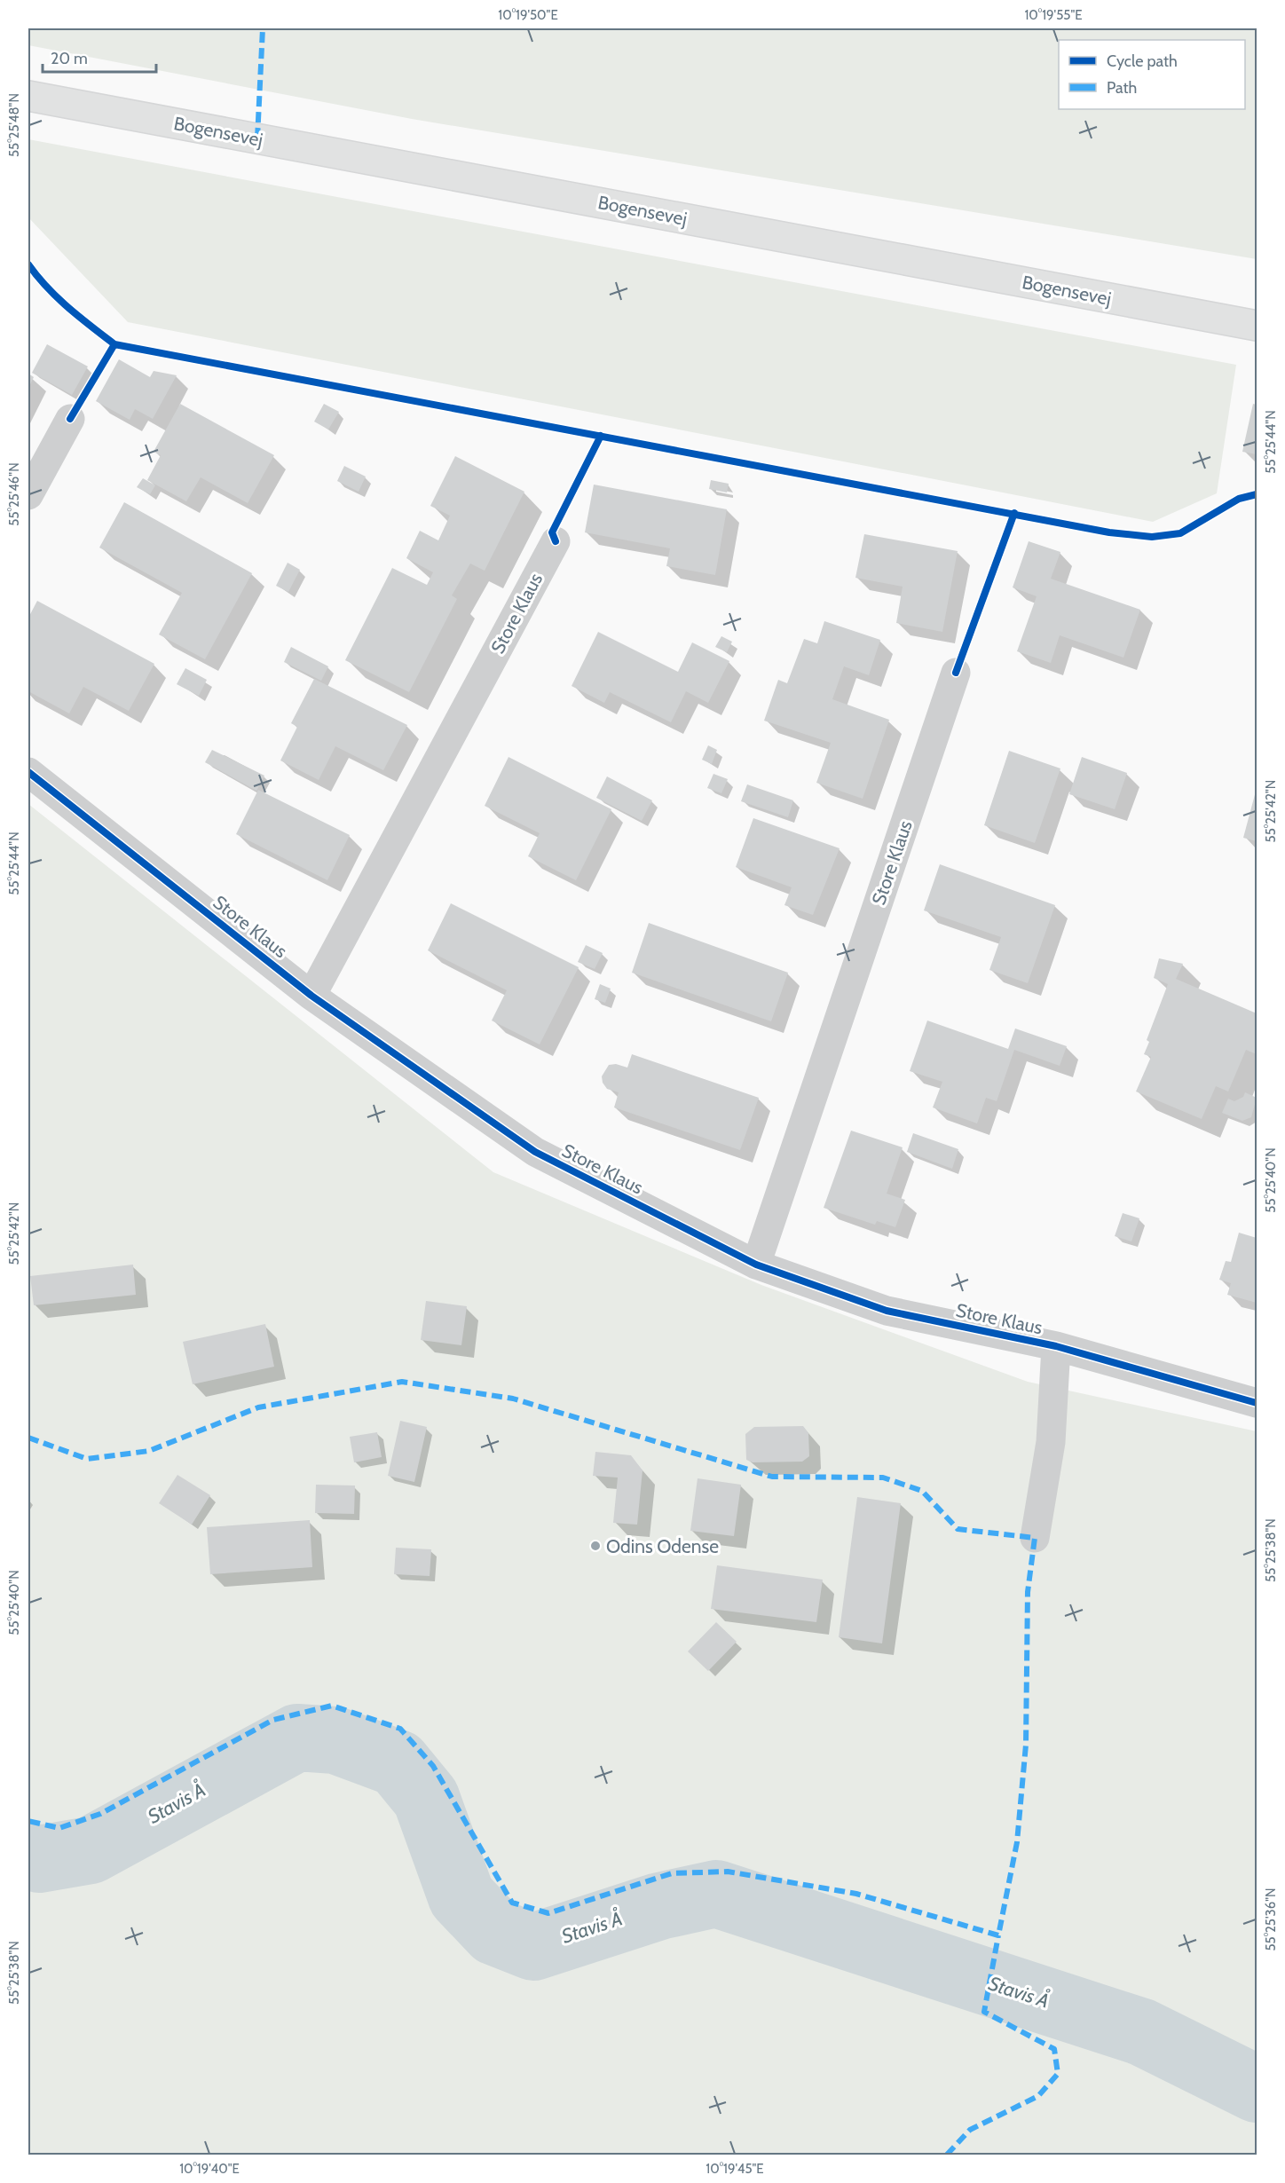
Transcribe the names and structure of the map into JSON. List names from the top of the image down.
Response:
{
  "streets": {
    "main road": ["Bogensevej"],
    "street": ["Store Klaus"]
  },
  "water": ["Stavis Å"],
  "places": ["Odins Odense"],
  "legend": ["Cycle path", "Path"],
  "scale_bar": "20 m",
  "coordinates": [
    "10°19'50\"E",
    "10°19'55\"E",
    "55°25'48\"N",
    "55°25'44\"N",
    "55°25'46\"N",
    "55°25'42\"N",
    "55°25'40\"N",
    "55°25'38\"N",
    "55°25'36\"N",
    "10°19'40\"E",
    "10°19'45\"E"
  ]
}
